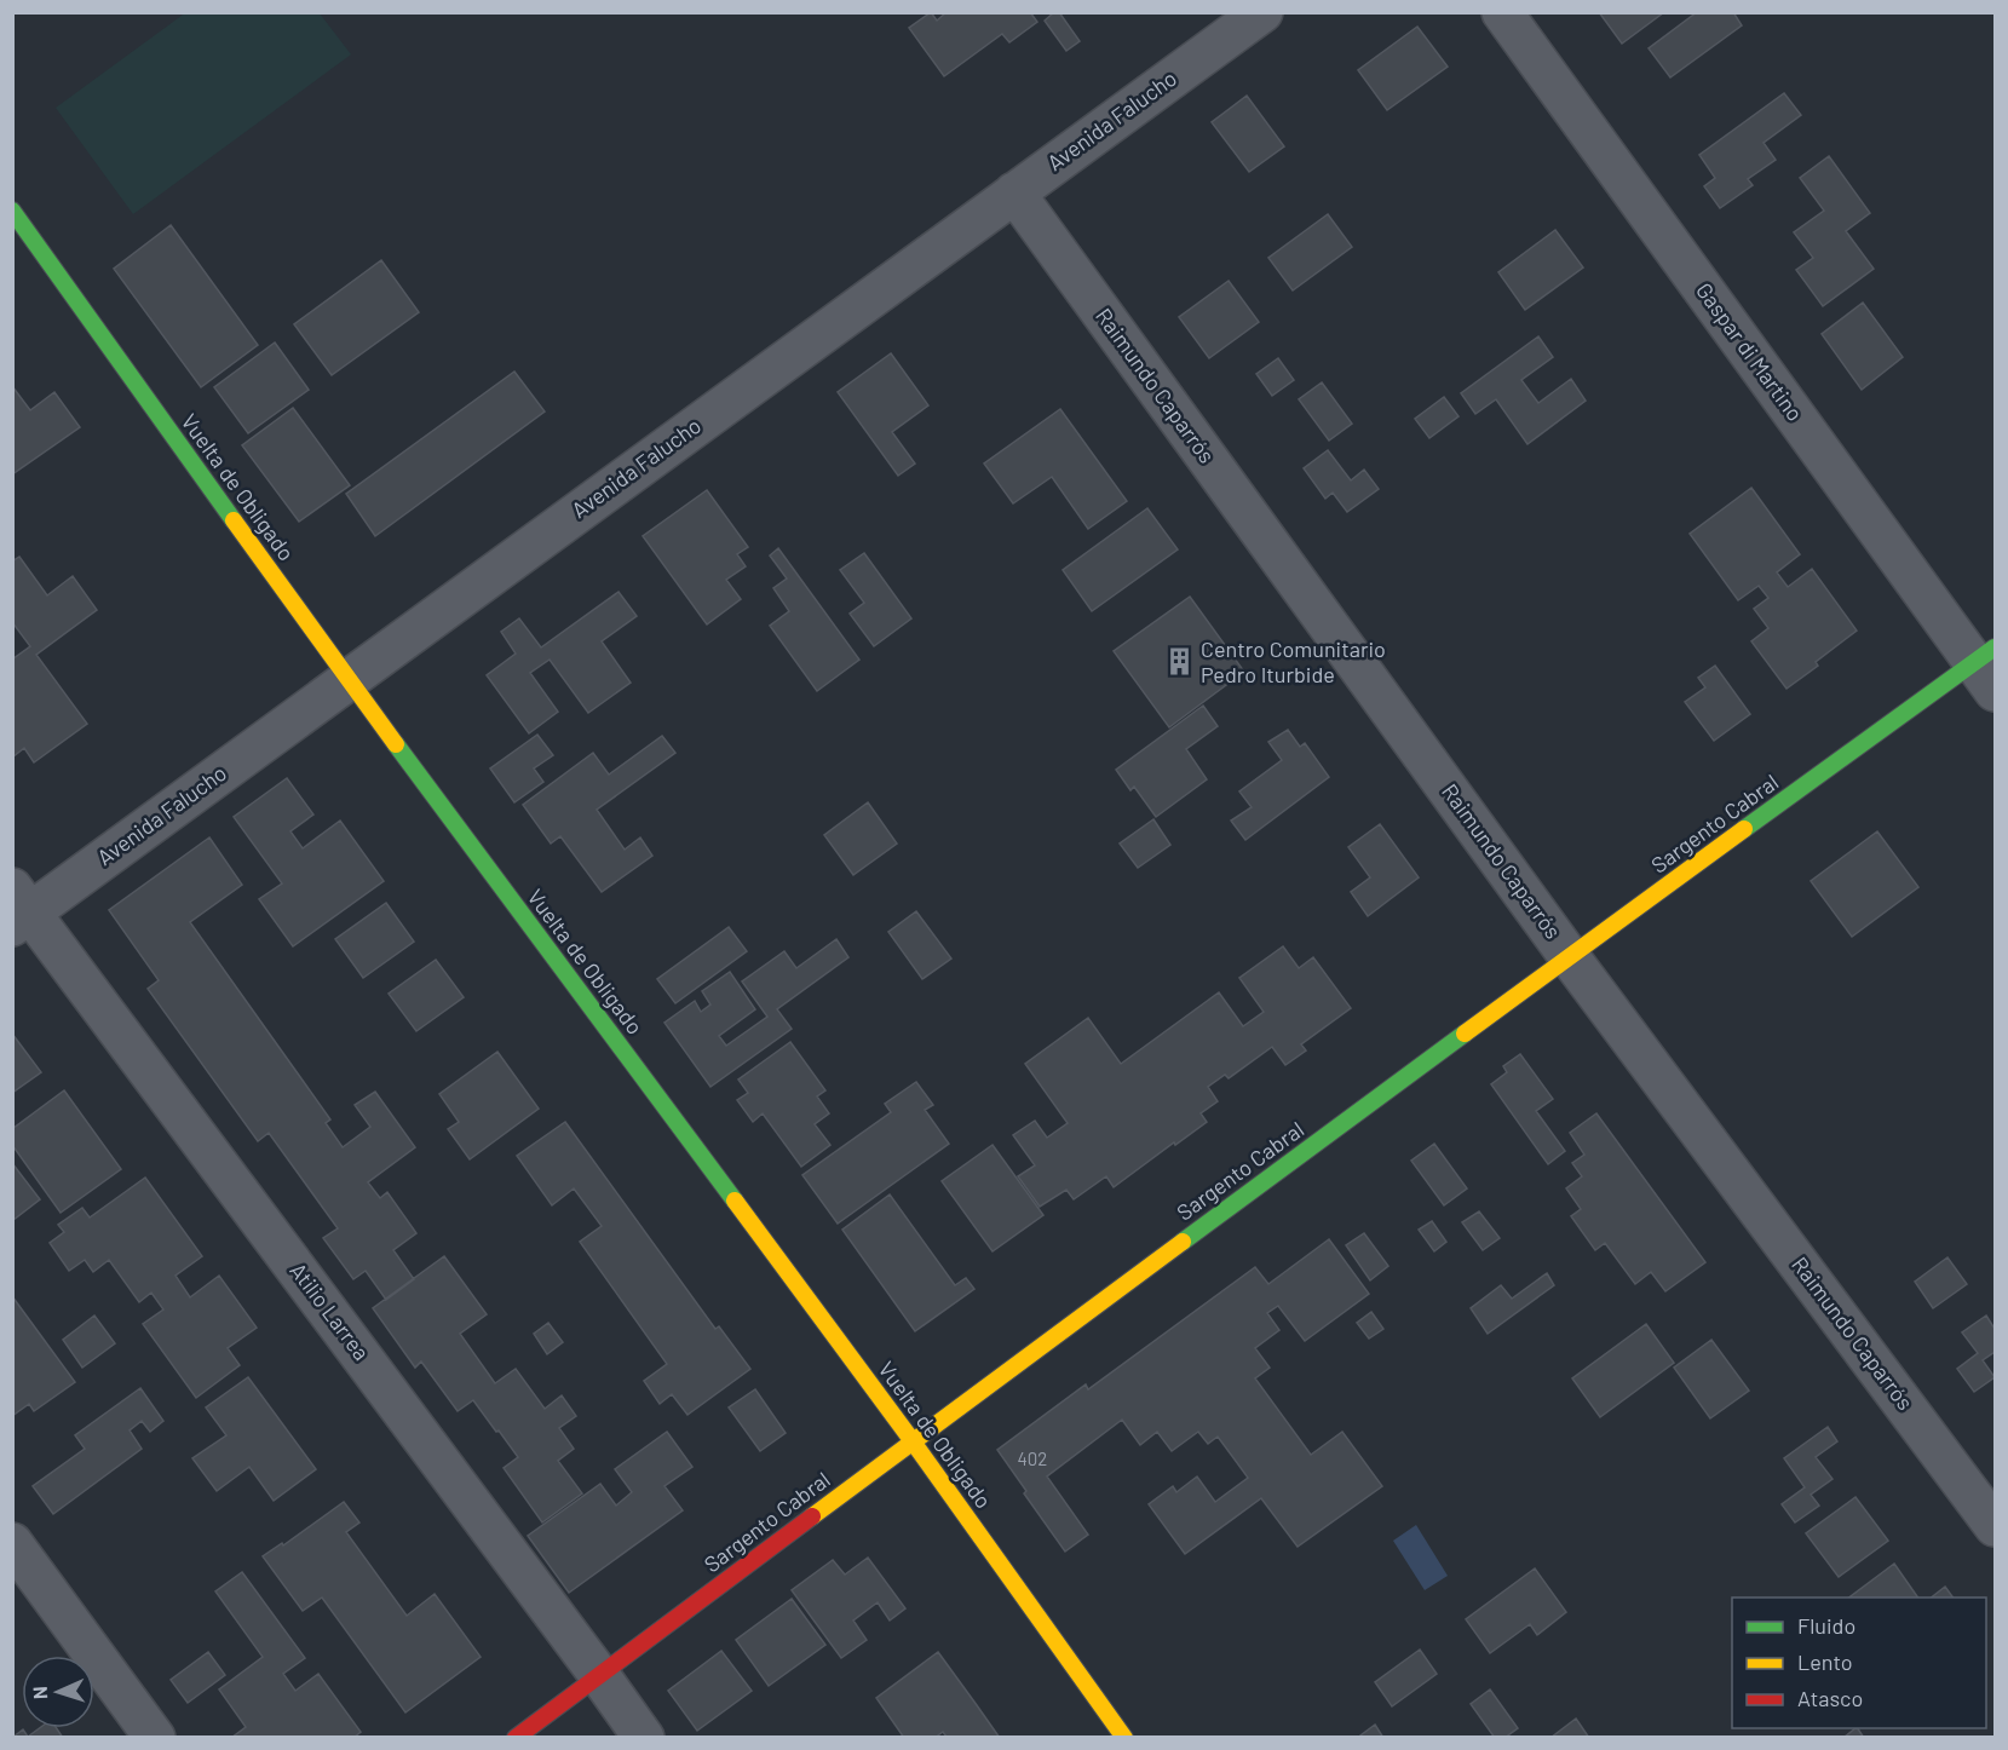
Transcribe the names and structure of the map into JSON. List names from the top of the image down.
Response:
{
  "streets": {
    "street": [
      "Avenida Falucho",
      "Gaspar di Martino",
      "Raimundo Caparrós",
      "Vuelta de Obligado",
      "Sargento Cabral",
      "Atilio Larrea"
    ]
  },
  "crossings": [
    ["Avenida Falucho", "Raimundo Caparrós"],
    ["Avenida Falucho", "Vuelta de Obligado"],
    ["Avenida Falucho", "Atilio Larrea"],
    ["Gaspar di Martino", "Sargento Cabral"],
    ["Raimundo Caparrós", "Sargento Cabral"],
    ["Vuelta de Obligado", "Sargento Cabral"],
    ["Sargento Cabral", "Atilio Larrea"]
  ],
  "places": {
    "building": ["Centro Comunitario Pedro Iturbide"]
  },
  "house_numbers": ["402"],
  "legend": ["Fluido", "Lento", "Atasco"],
  "north": "left"
}
